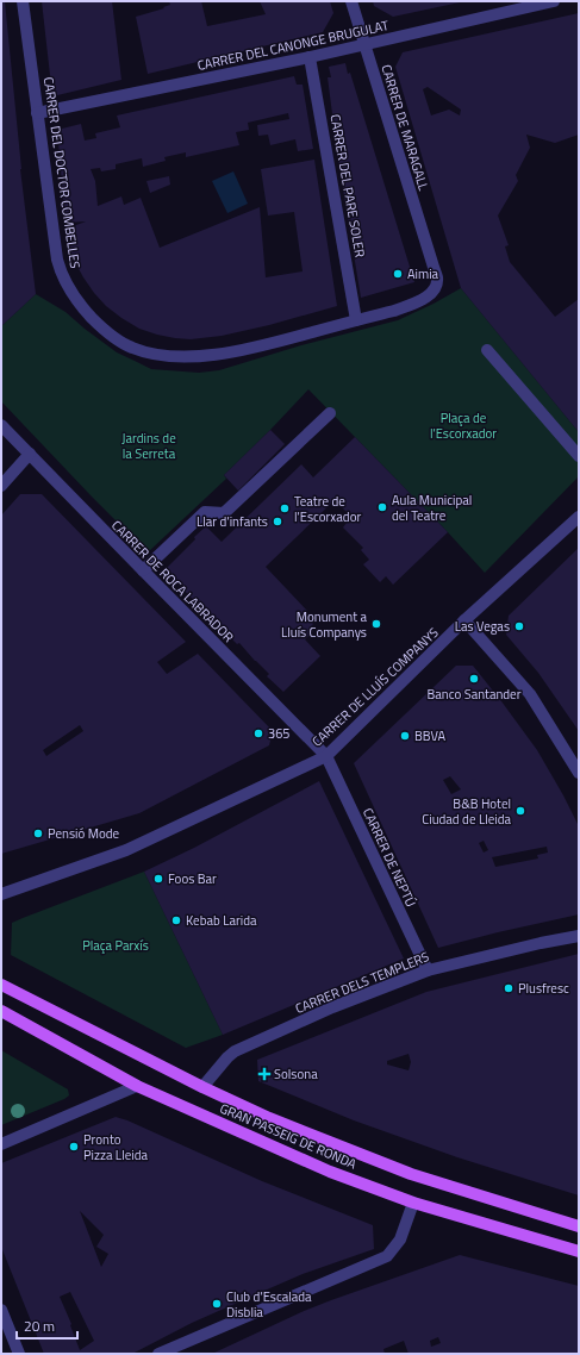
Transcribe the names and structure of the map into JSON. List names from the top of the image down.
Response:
{
  "streets": {
    "main road": ["GRAN PASSEIG DE RONDA"],
    "street": [
      "CARRER DEL CANONGE BRUGULAT",
      "CARRER DE MARAGALL",
      "CARRER DEL DOCTOR COMBELLES",
      "CARRER DEL PARE SOLER",
      "CARRER DE ROCA LABRADOR",
      "CARRER DE LLUÍS COMPANYS",
      "CARRER DE NEPTÚ",
      "CARRER DELS TEMPLERS"
    ]
  },
  "crossings": [
    ["CARRER DEL CANONGE BRUGULAT", "CARRER DE MARAGALL"],
    ["CARRER DEL CANONGE BRUGULAT", "CARRER DEL DOCTOR COMBELLES"],
    ["CARRER DEL CANONGE BRUGULAT", "CARRER DEL PARE SOLER"],
    ["CARRER DE MARAGALL", "CARRER DEL DOCTOR COMBELLES"],
    ["CARRER DEL DOCTOR COMBELLES", "CARRER DEL PARE SOLER"],
    ["CARRER DE ROCA LABRADOR", "CARRER DE LLUÍS COMPANYS"],
    ["CARRER DE ROCA LABRADOR", "CARRER DE NEPTÚ"],
    ["CARRER DE LLUÍS COMPANYS", "CARRER DE NEPTÚ"],
    ["CARRER DE NEPTÚ", "CARRER DELS TEMPLERS"],
    ["CARRER DELS TEMPLERS", "GRAN PASSEIG DE RONDA"]
  ],
  "parks": ["Plaça de l'Escorxador", "Jardins de la Serreta", "Plaça Parxís"],
  "places": {
    "other": [
      "Aimia",
      "Aula Municipal del Teatre",
      "Teatre de l'Escorxador",
      "Llar d'infants",
      "Monument a Lluís Companys",
      "Las Vegas",
      "Banco Santander",
      "365",
      "BBVA",
      "B&B Hotel Ciudad de Lleida",
      "Pensió Mode",
      "Foos Bar",
      "Kebab Larida",
      "Plusfresc",
      "Pronto Pizza Lleida",
      "Club d'Escalada Disblia"
    ],
    "health": ["Solsona"]
  },
  "scale_bar": "20 m"
}
